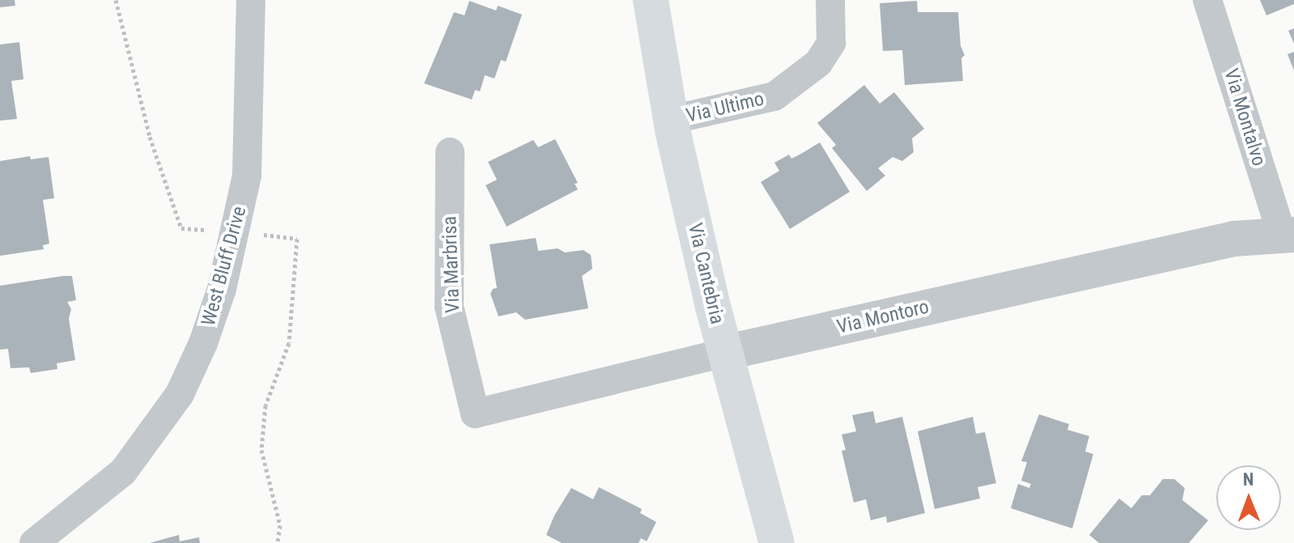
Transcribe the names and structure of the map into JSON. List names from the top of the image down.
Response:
{
  "streets": {
    "main road": ["Via Cantebria"],
    "street": [
      "Via Ultimo",
      "Via Montalvo",
      "Via Marbrisa",
      "West Bluff Drive",
      "Via Montoro"
    ]
  },
  "crossings": [
    ["Via Ultimo", "Via Cantebria"],
    ["Via Montalvo", "Via Montoro"],
    ["Via Marbrisa", "Via Montoro"],
    ["Via Cantebria", "Via Montoro"]
  ],
  "north": "top"
}
